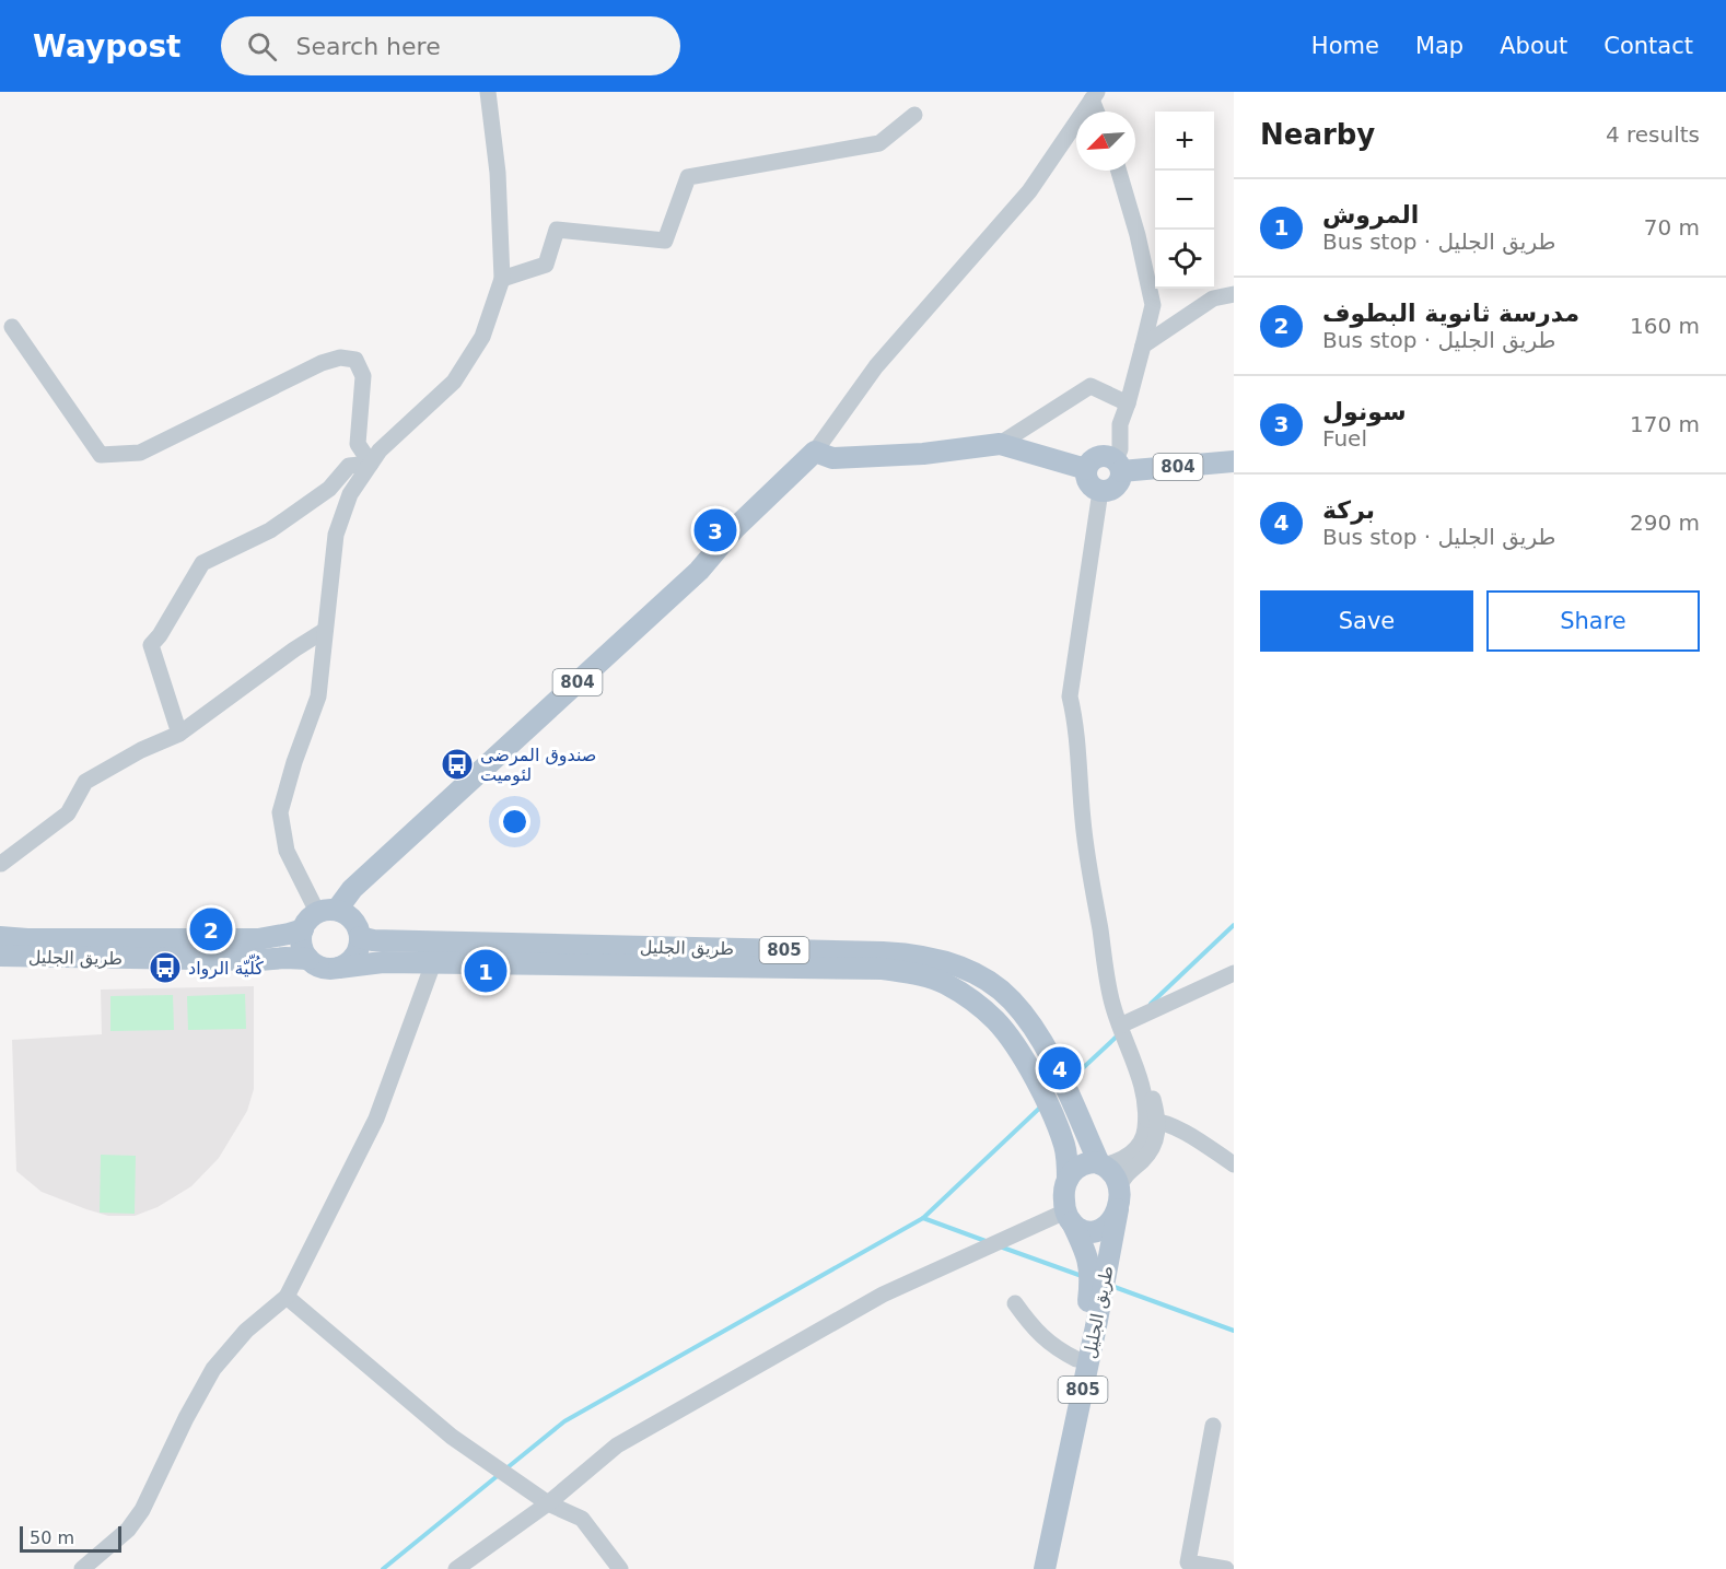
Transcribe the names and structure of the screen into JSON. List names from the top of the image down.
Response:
{
  "streets": {
    "main road": ["804", "طريق الجليل", "805"]
  },
  "crossings": [
    ["804", "طريق الجليل"],
    ["804", "805"],
    ["طريق الجليل", "805"]
  ],
  "places": {
    "bus stop": ["صندوق المرضى لئوميت", "كُلّيّة الرواد"]
  },
  "scale_bar": "50 m",
  "north": "bottom left",
  "page": {
    "header": "Waypost",
    "search": "Search here",
    "nav": [
      "Home",
      "Map",
      "About",
      "Contact"
    ],
    "heading": ["Nearby", "4 results"],
    "map_buttons": ["+", "−"],
    "list": [
      {
        "mark": "1",
        "name": "المروش",
        "note": "Bus stop · طريق الجليل",
        "value": "70 m"
      },
      {
        "mark": "2",
        "name": "مدرسة ثانوية البطوف",
        "note": "Bus stop · طريق الجليل",
        "value": "160 m"
      },
      {
        "mark": "3",
        "name": "سونول",
        "note": "Fuel",
        "value": "170 m"
      },
      {
        "mark": "4",
        "name": "بركة",
        "note": "Bus stop · طريق الجليل",
        "value": "290 m"
      }
    ],
    "pins": [
      "3",
      "2",
      "1",
      "4"
    ],
    "buttons": ["Save", "Share"],
    "scale": "50 m"
  }
}
